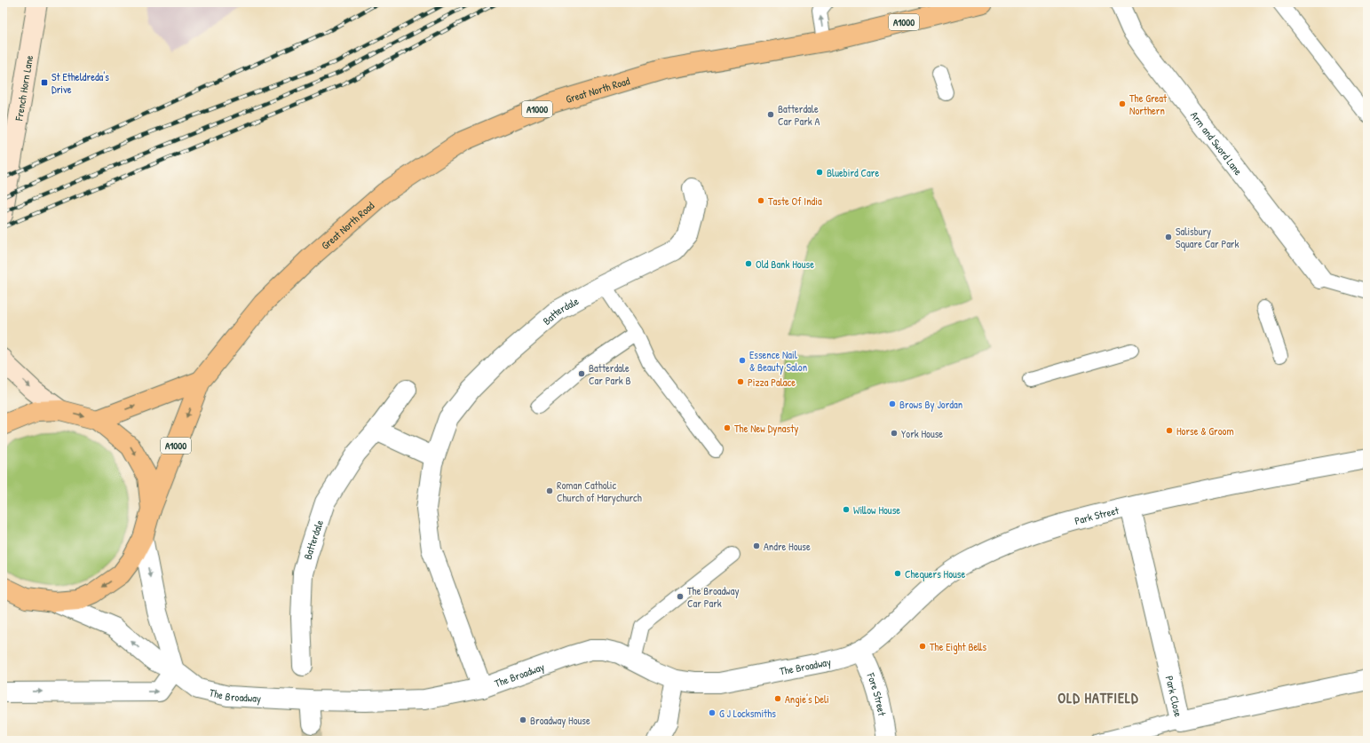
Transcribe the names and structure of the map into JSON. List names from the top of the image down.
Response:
{
  "streets": {
    "main road": ["A1000", "French Horn Lane", "Great North Road"],
    "street": [
      "Arm and Sword Lane",
      "Batterdale",
      "Park Street",
      "The Broadway",
      "Fore Street",
      "Park Close"
    ]
  },
  "crossings": [
    ["Great North Road", "The Broadway"],
    ["Batterdale", "The Broadway"],
    ["Park Street", "The Broadway"],
    ["Park Street", "Fore Street"],
    ["Park Street", "Park Close"],
    ["The Broadway", "Fore Street"]
  ],
  "districts": ["OLD HATFIELD"],
  "places": {
    "transit": ["St Etheldreda's Drive"],
    "other": [
      "The Great Northern",
      "Batterdale Car Park A",
      "Bluebird Care",
      "Taste Of India",
      "Salisbury Square Car Park",
      "Old Bank House",
      "Essence Nail & Beauty Salon",
      "Batterdale Car Park B",
      "Pizza Palace",
      "Brows By Jordan",
      "The New Dynasty",
      "Horse & Groom",
      "York House",
      "Roman Catholic Church of Marychurch",
      "Willow House",
      "Andre House",
      "Chequers House",
      "The Broadway Car Park",
      "The Eight Bells",
      "Angie's Deli",
      "G J Locksmiths",
      "Broadway House"
    ]
  }
}
